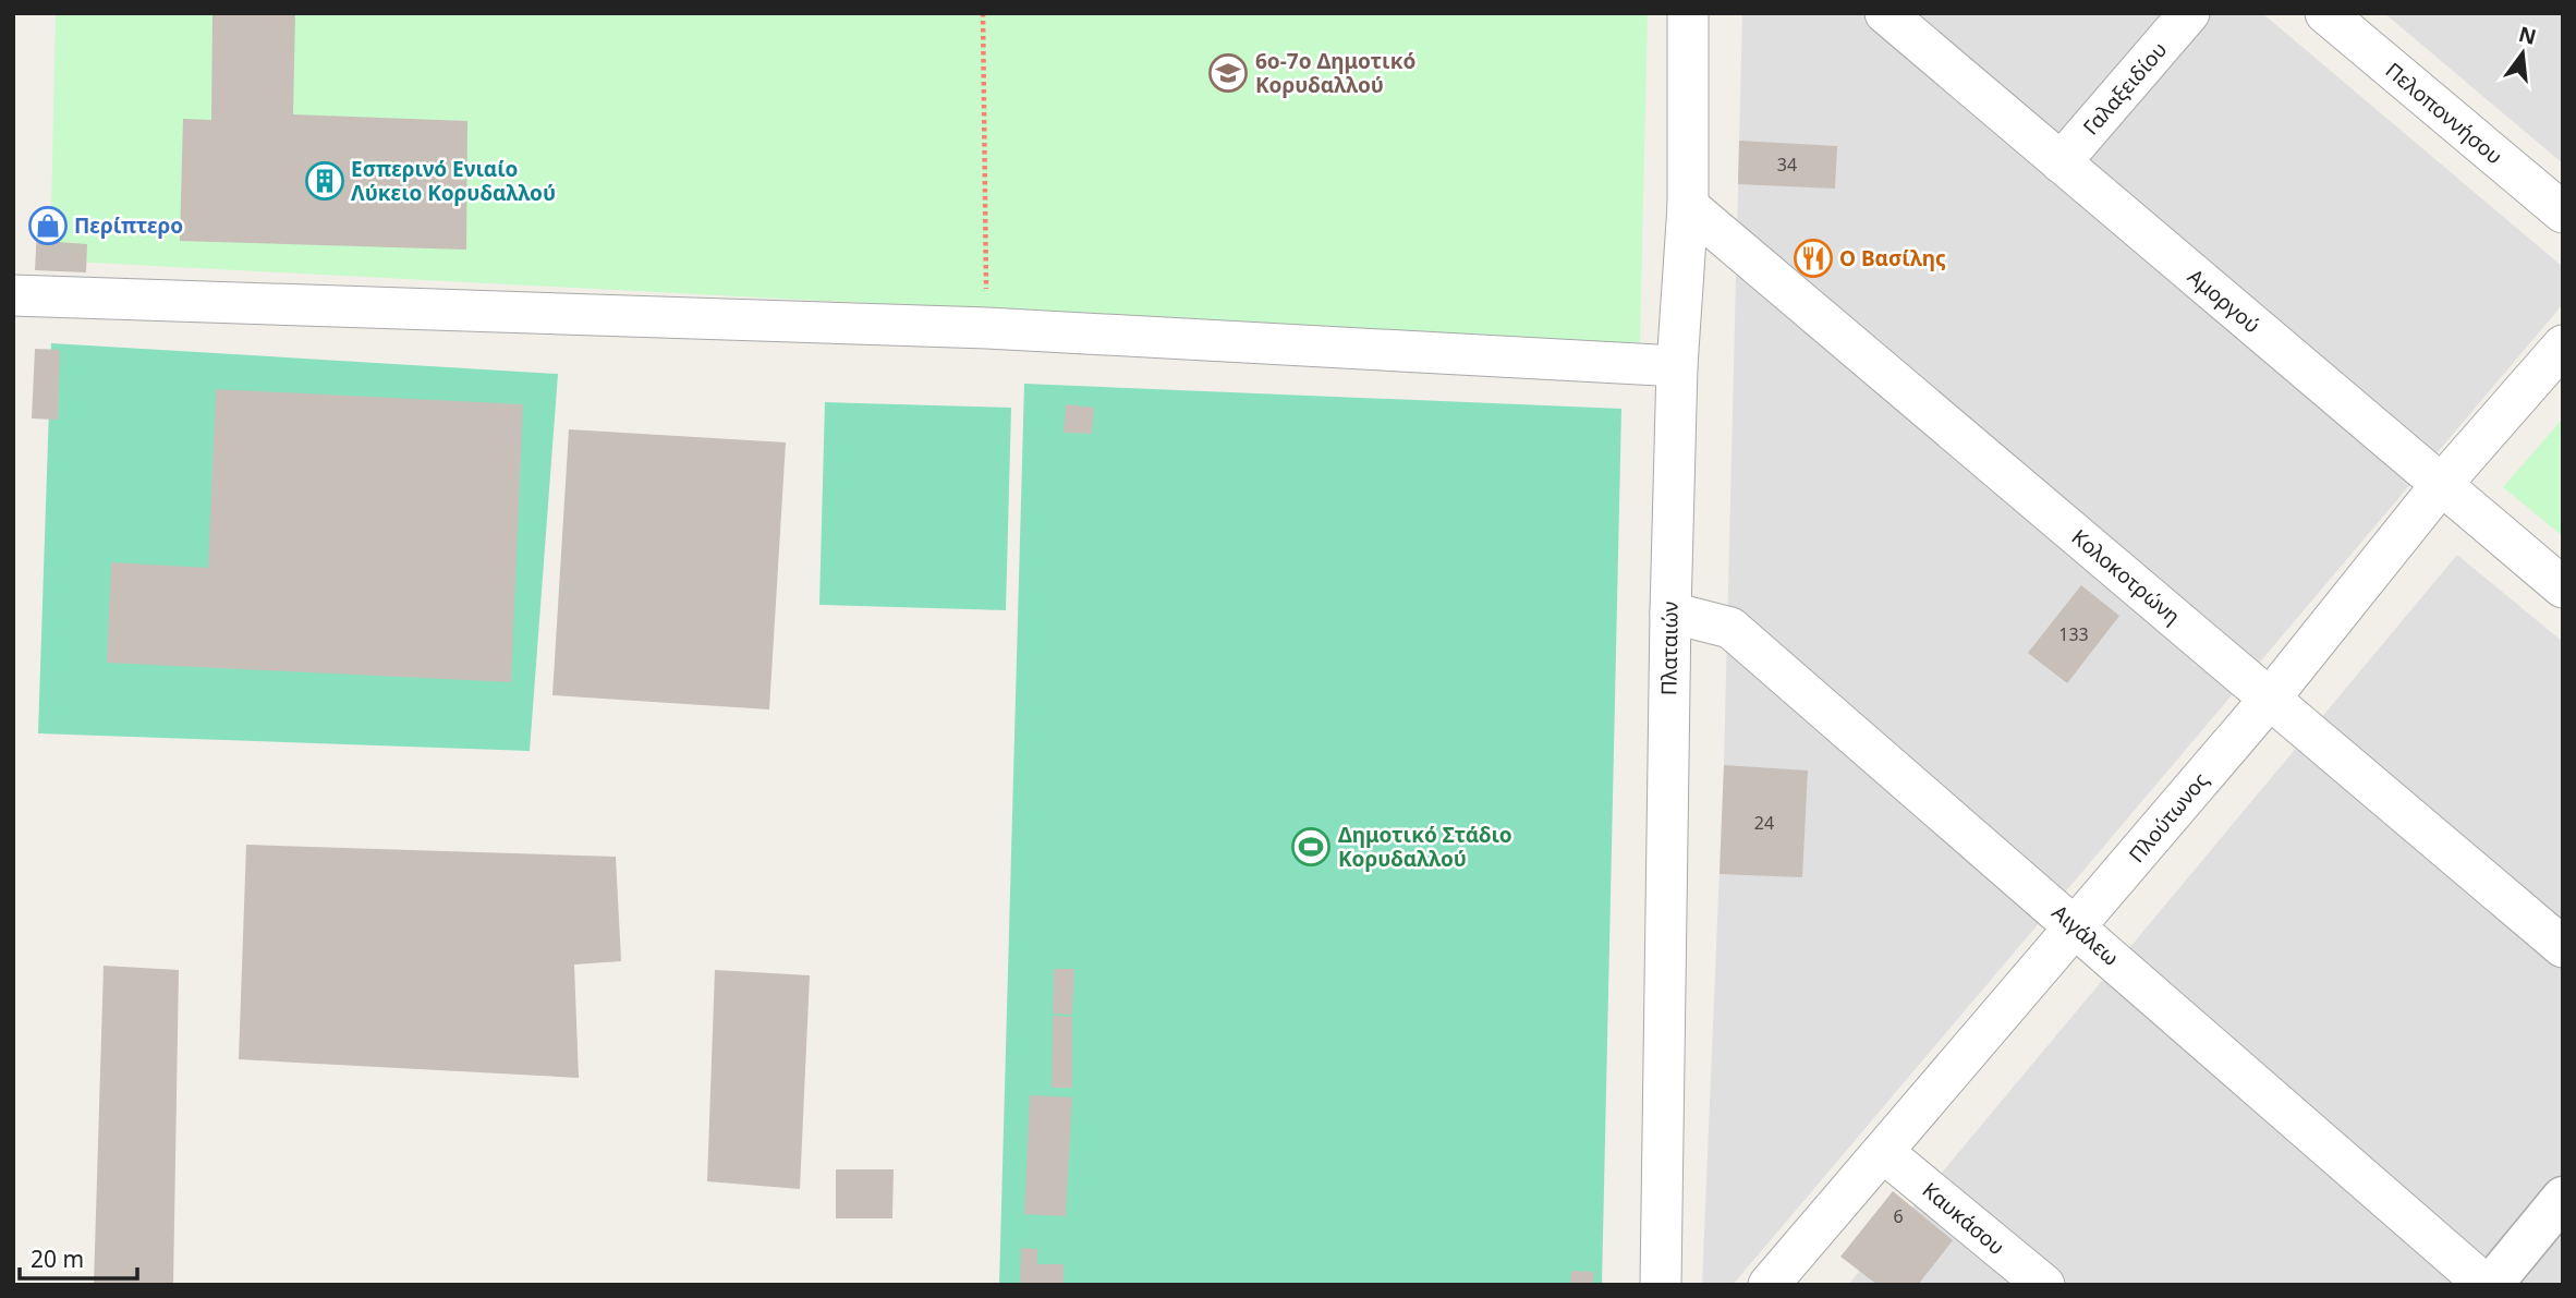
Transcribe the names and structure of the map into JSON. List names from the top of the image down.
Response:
{
  "streets": {
    "street": [
      "Γαλαξειδίου",
      "Πελοποννήσου",
      "Αμοργού",
      "Κολοκοτρώνη",
      "Πλαταιών",
      "Πλούτωνος",
      "Αιγάλεω",
      "Καυκάσου"
    ]
  },
  "crossings": [
    ["Γαλαξειδίου", "Αμοργού"],
    ["Αμοργού", "Πλούτωνος"],
    ["Κολοκοτρώνη", "Πλαταιών"],
    ["Κολοκοτρώνη", "Πλούτωνος"],
    ["Πλαταιών", "Αιγάλεω"],
    ["Πλούτωνος", "Αιγάλεω"],
    ["Πλούτωνος", "Καυκάσου"]
  ],
  "places": {
    "school or university": ["6ο-7ο Δημοτικό Κορυδαλλού"],
    "building": ["Εσπερινό Ενιαίο Λύκειο Κορυδαλλού"],
    "shop": ["Περίπτερο"],
    "restaurant": ["Ο Βασίλης"],
    "sports": ["Δημοτικό Στάδιο Κορυδαλλού"]
  },
  "house_numbers": [
    "34",
    "133",
    "24",
    "6"
  ],
  "scale_bar": "20 m",
  "north": "top"
}
